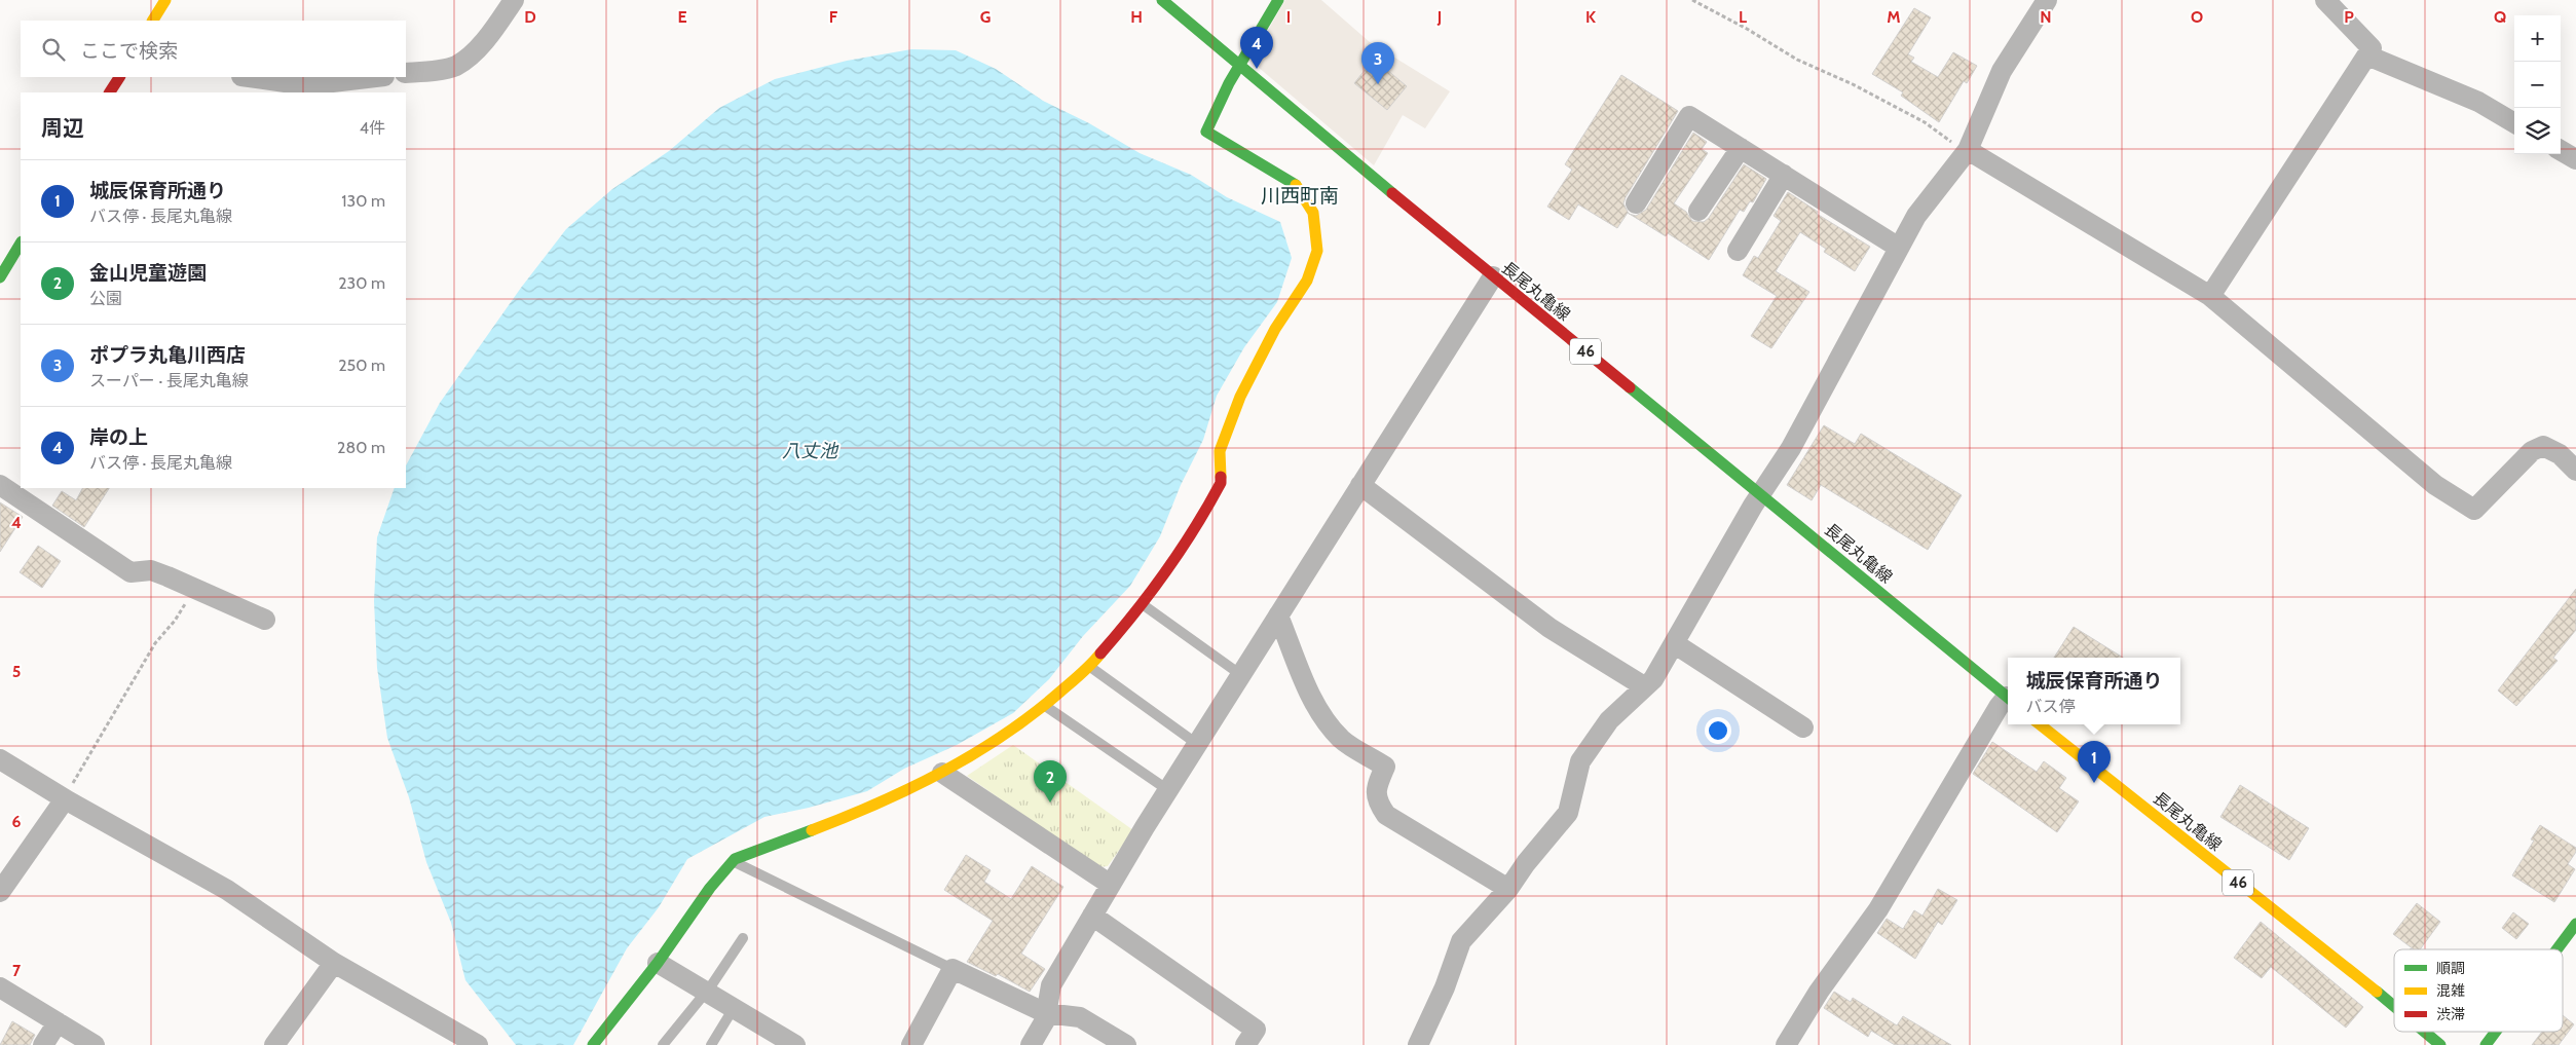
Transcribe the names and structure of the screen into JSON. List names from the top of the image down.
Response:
{
  "streets": {
    "main road": ["長尾丸亀線", "46"]
  },
  "districts": ["川西町南"],
  "water": ["八丈池"],
  "legend": ["順調", "混雑", "渋滞"],
  "page": {
    "map_buttons": ["+", "−"],
    "search": "ここで検索",
    "pins": [
      "4",
      "3",
      "1",
      "2"
    ],
    "heading": ["周辺", "4件"],
    "list": [
      {
        "mark": "1",
        "name": "城辰保育所通り",
        "note": "バス停 · 長尾丸亀線",
        "value": "130 m"
      },
      {
        "mark": "2",
        "name": "金山児童遊園",
        "note": "公園",
        "value": "230 m"
      },
      {
        "mark": "3",
        "name": "ポプラ丸亀川西店",
        "note": "スーパー · 長尾丸亀線",
        "value": "250 m"
      },
      {
        "mark": "4",
        "name": "岸の上",
        "note": "バス停 · 長尾丸亀線",
        "value": "280 m"
      }
    ],
    "popup": ["城辰保育所通り", "バス停"]
  },
  "grid": {
    "columns": [
      "D",
      "E",
      "F",
      "G",
      "H",
      "I",
      "J",
      "K",
      "L",
      "M",
      "N",
      "O",
      "P",
      "Q"
    ],
    "rows": [
      "4",
      "5",
      "6",
      "7"
    ]
  }
}
